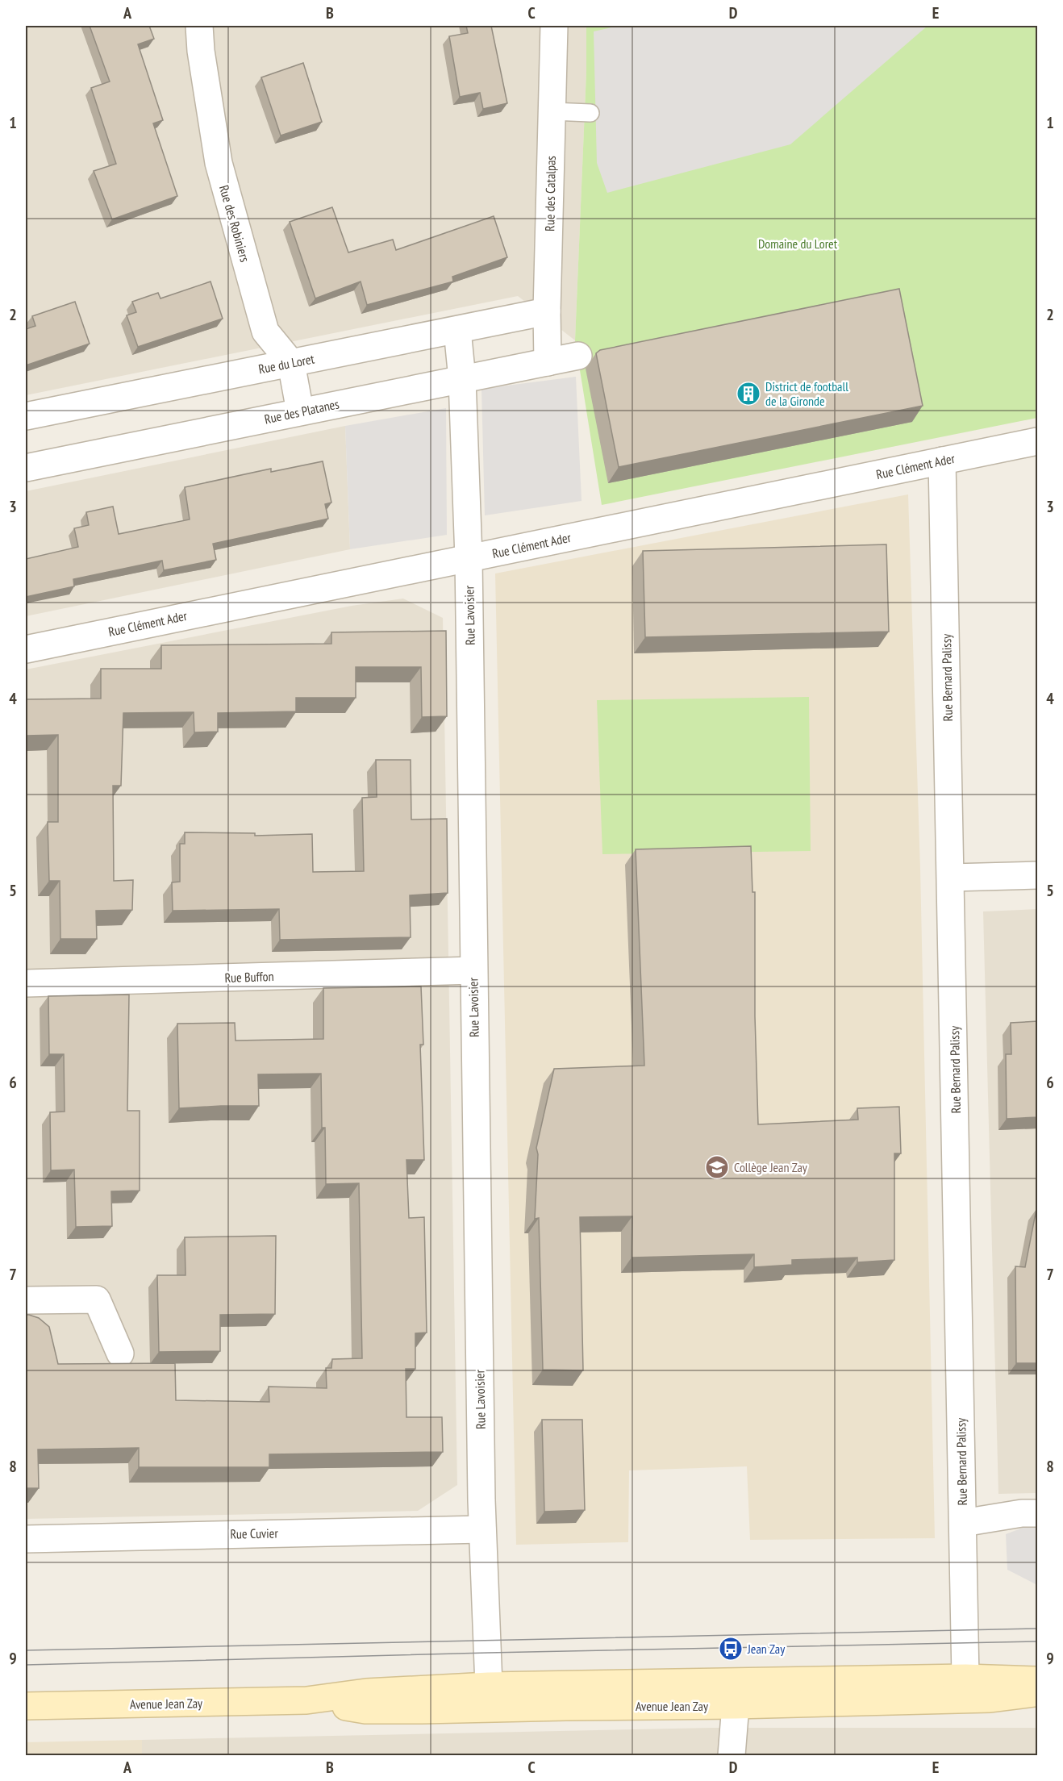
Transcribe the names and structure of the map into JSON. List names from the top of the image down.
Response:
{
  "streets": {
    "street": [
      "Rue des Catalpas",
      "Rue des Robiniers",
      "Rue du Loret",
      "Rue des Platanes",
      "Rue Clément Ader",
      "Rue Lavoisier",
      "Rue Bernard Palissy",
      "Rue Buffon",
      "Rue Cuvier",
      "Avenue Jean Zay"
    ]
  },
  "crossings": [
    ["Rue des Catalpas", "Rue du Loret"],
    ["Rue des Catalpas", "Rue des Platanes"],
    ["Rue des Robiniers", "Rue du Loret"],
    ["Rue des Robiniers", "Rue des Platanes"],
    ["Rue du Loret", "Rue Lavoisier"],
    ["Rue des Platanes", "Rue Lavoisier"],
    ["Rue Clément Ader", "Rue Lavoisier"],
    ["Rue Clément Ader", "Rue Bernard Palissy"],
    ["Rue Lavoisier", "Rue Buffon"],
    ["Rue Lavoisier", "Rue Cuvier"],
    ["Rue Lavoisier", "Avenue Jean Zay"],
    ["Rue Bernard Palissy", "Avenue Jean Zay"]
  ],
  "parks": ["Domaine du Loret"],
  "places": {
    "building": ["District de football de la Gironde"],
    "school or university": ["Collège Jean Zay"],
    "bus stop": ["Jean Zay"]
  },
  "grid": {
    "columns": [
      "A",
      "B",
      "C",
      "D",
      "E"
    ],
    "rows": [
      "1",
      "2",
      "3",
      "4",
      "5",
      "6",
      "7",
      "8",
      "9"
    ]
  }
}
